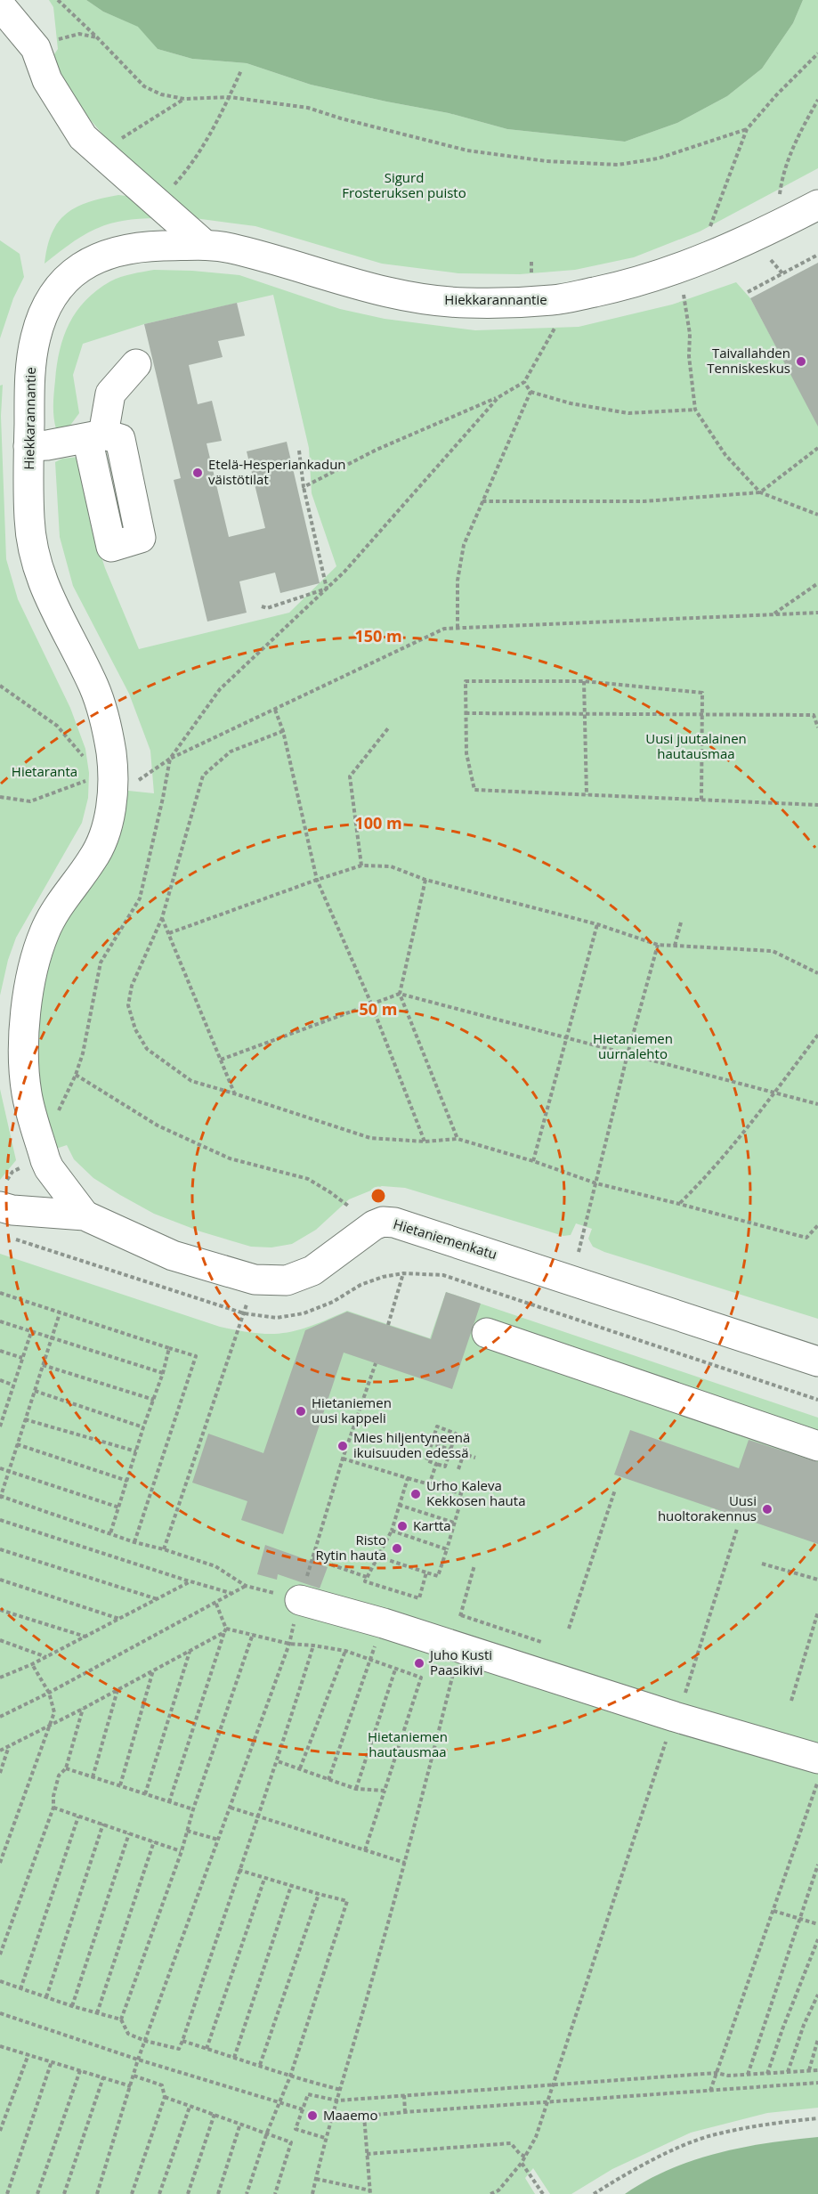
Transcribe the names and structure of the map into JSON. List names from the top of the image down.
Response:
{
  "streets": {
    "street": ["Hiekkarannantie", "Hietaniemenkatu"]
  },
  "crossings": [
    ["Hiekkarannantie", "Hietaniemenkatu"]
  ],
  "parks": [
    "Sigurd Frosteruksen puisto",
    "Uusi juutalainen hautausmaa",
    "Hietaranta",
    "Hietaniemen uurnalehto",
    "Hietaniemen hautausmaa"
  ],
  "places": [
    "Taivallahden Tenniskeskus",
    "Etelä-Hesperiankadun väistötilat",
    "Hietaniemen uusi kappeli",
    "Mies hiljentyneenä ikuisuuden edessä",
    "Urho Kaleva Kekkosen hauta",
    "Uusi huoltorakennus",
    "Kartta",
    "Risto Rytin hauta",
    "Juho Kusti Paasikivi",
    "Maaemo"
  ],
  "rings": ["150 m", "100 m", "50 m"]
}
